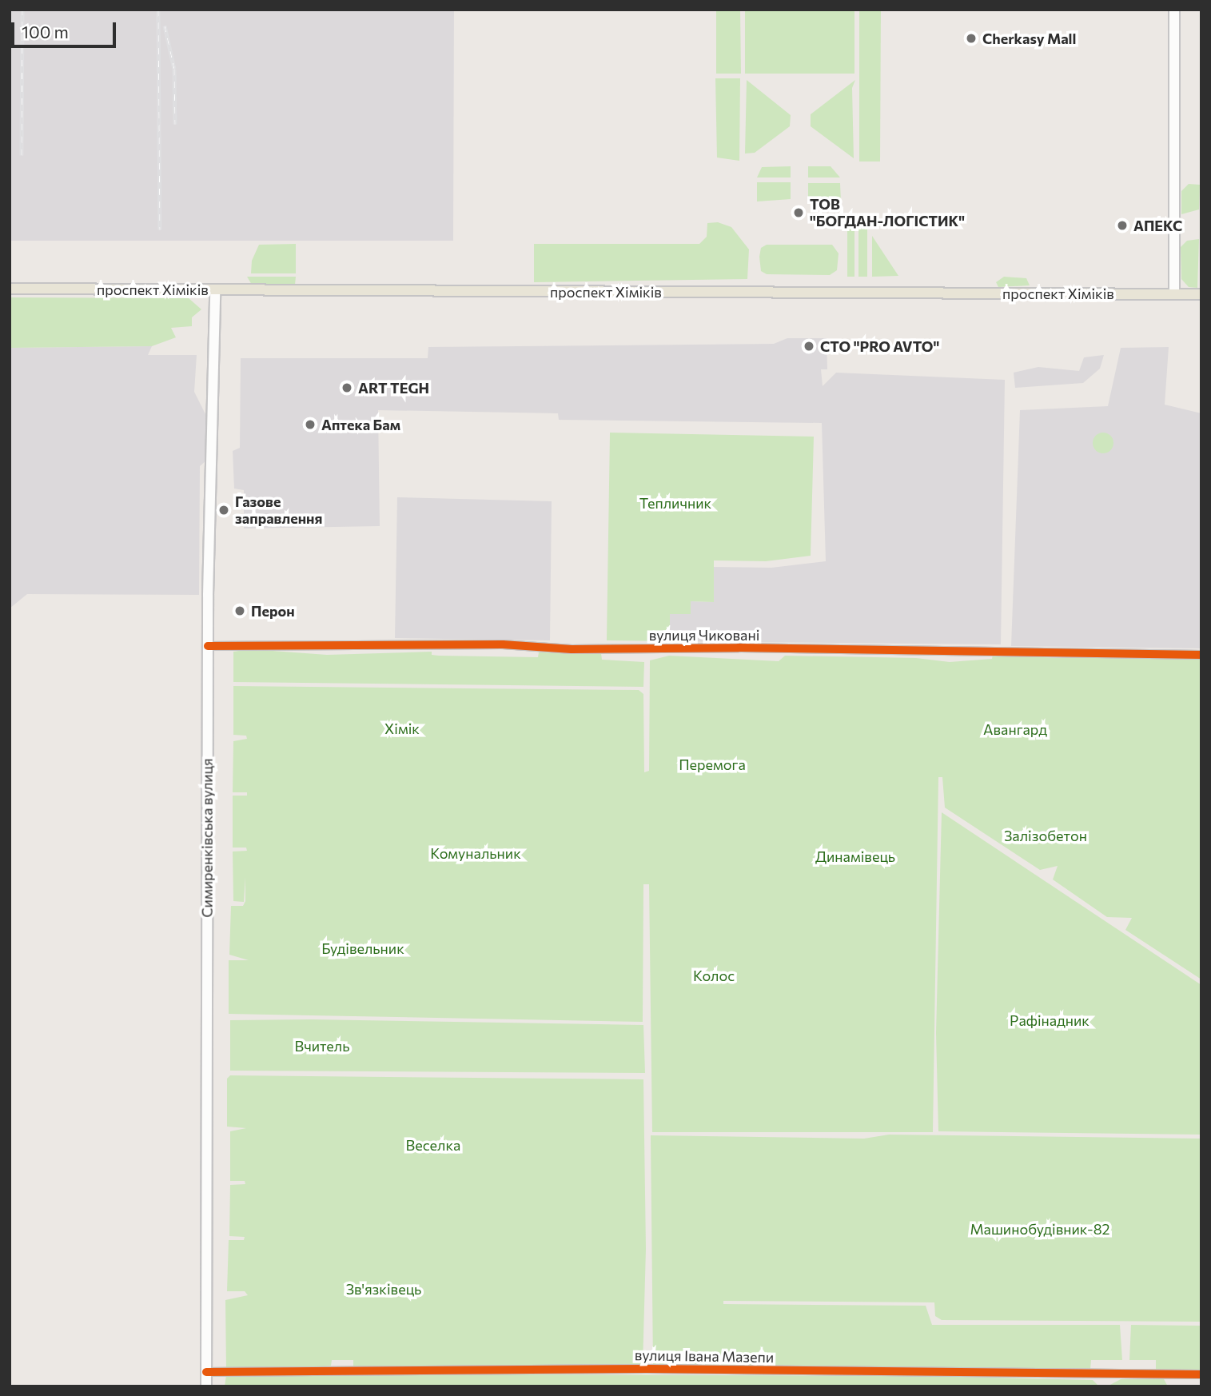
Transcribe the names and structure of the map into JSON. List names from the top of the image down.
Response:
{
  "streets": {
    "main road": ["проспект Хіміків", "Симиренківська вулиця"],
    "street": ["вулиця Чиковані", "вулиця Івана Мазепи"]
  },
  "crossings": [
    ["проспект Хіміків", "Симиренківська вулиця"],
    ["вулиця Чиковані", "Симиренківська вулиця"],
    ["Симиренківська вулиця", "вулиця Івана Мазепи"]
  ],
  "parks": [
    "Тепличник",
    "Хімік",
    "Авангард",
    "Перемога",
    "Залізобетон",
    "Комунальник",
    "Динамівець",
    "Будівельник",
    "Колос",
    "Рафінадник",
    "Вчитель",
    "Веселка",
    "Машинобудівник-82",
    "Зв'язківець"
  ],
  "places": [
    "Cherkasy Mall",
    "ТОВ \"БОГДАН-ЛОГІСТИК\"",
    "АПЕКС",
    "СТО \"PRO AVTO\"",
    "ART TEGH",
    "Аптека Бам",
    "Газове заправлення",
    "Перон"
  ],
  "scale_bar": "100 m"
}
